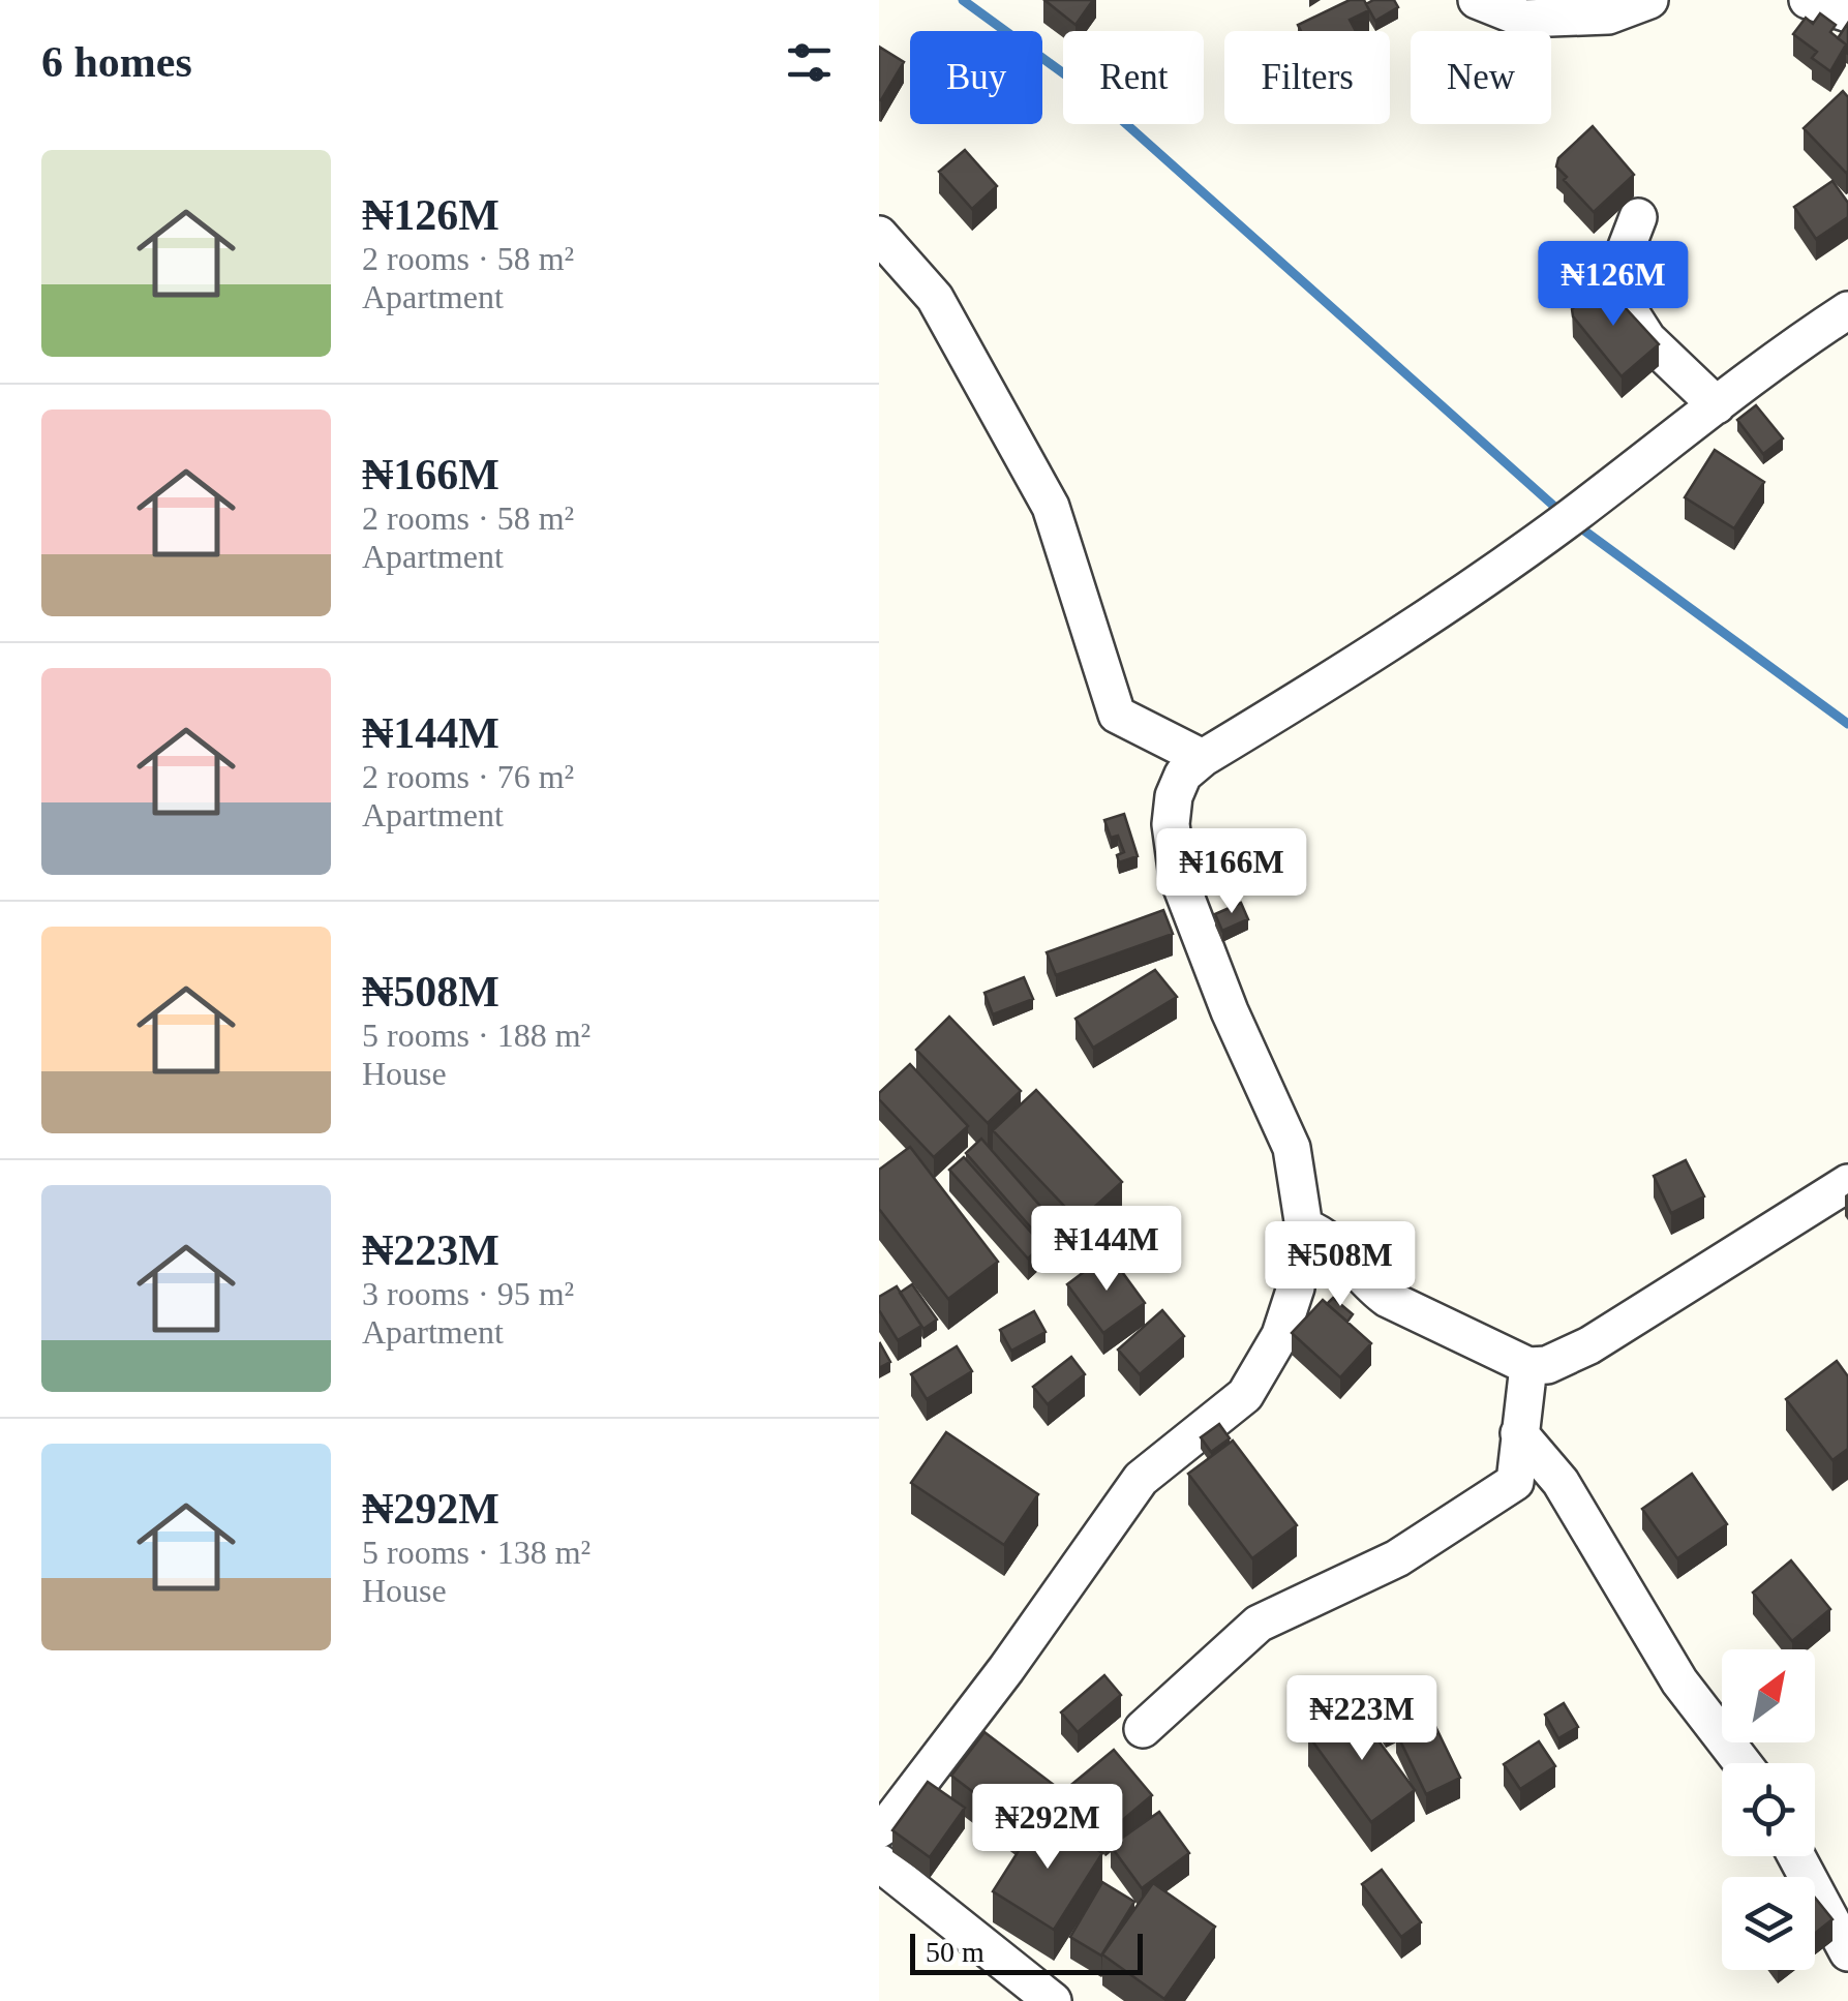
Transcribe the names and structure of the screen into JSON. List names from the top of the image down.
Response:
{
  "scale_bar": "50 m",
  "north": "top right",
  "page": {
    "heading": "6 homes",
    "chip": [
      "Buy",
      "Rent",
      "Filters",
      "New"
    ],
    "list": [
      {
        "name": "₦126M",
        "note": "2 rooms · 58 m² · Apartment"
      },
      {
        "name": "₦166M",
        "note": "2 rooms · 58 m² · Apartment"
      },
      {
        "name": "₦144M",
        "note": "2 rooms · 76 m² · Apartment"
      },
      {
        "name": "₦508M",
        "note": "5 rooms · 188 m² · House"
      },
      {
        "name": "₦223M",
        "note": "3 rooms · 95 m² · Apartment"
      },
      {
        "name": "₦292M",
        "note": "5 rooms · 138 m² · House"
      }
    ],
    "price": [
      "₦126M",
      "₦166M",
      "₦144M",
      "₦508M",
      "₦223M",
      "₦292M"
    ],
    "scale": "50 m"
  }
}
